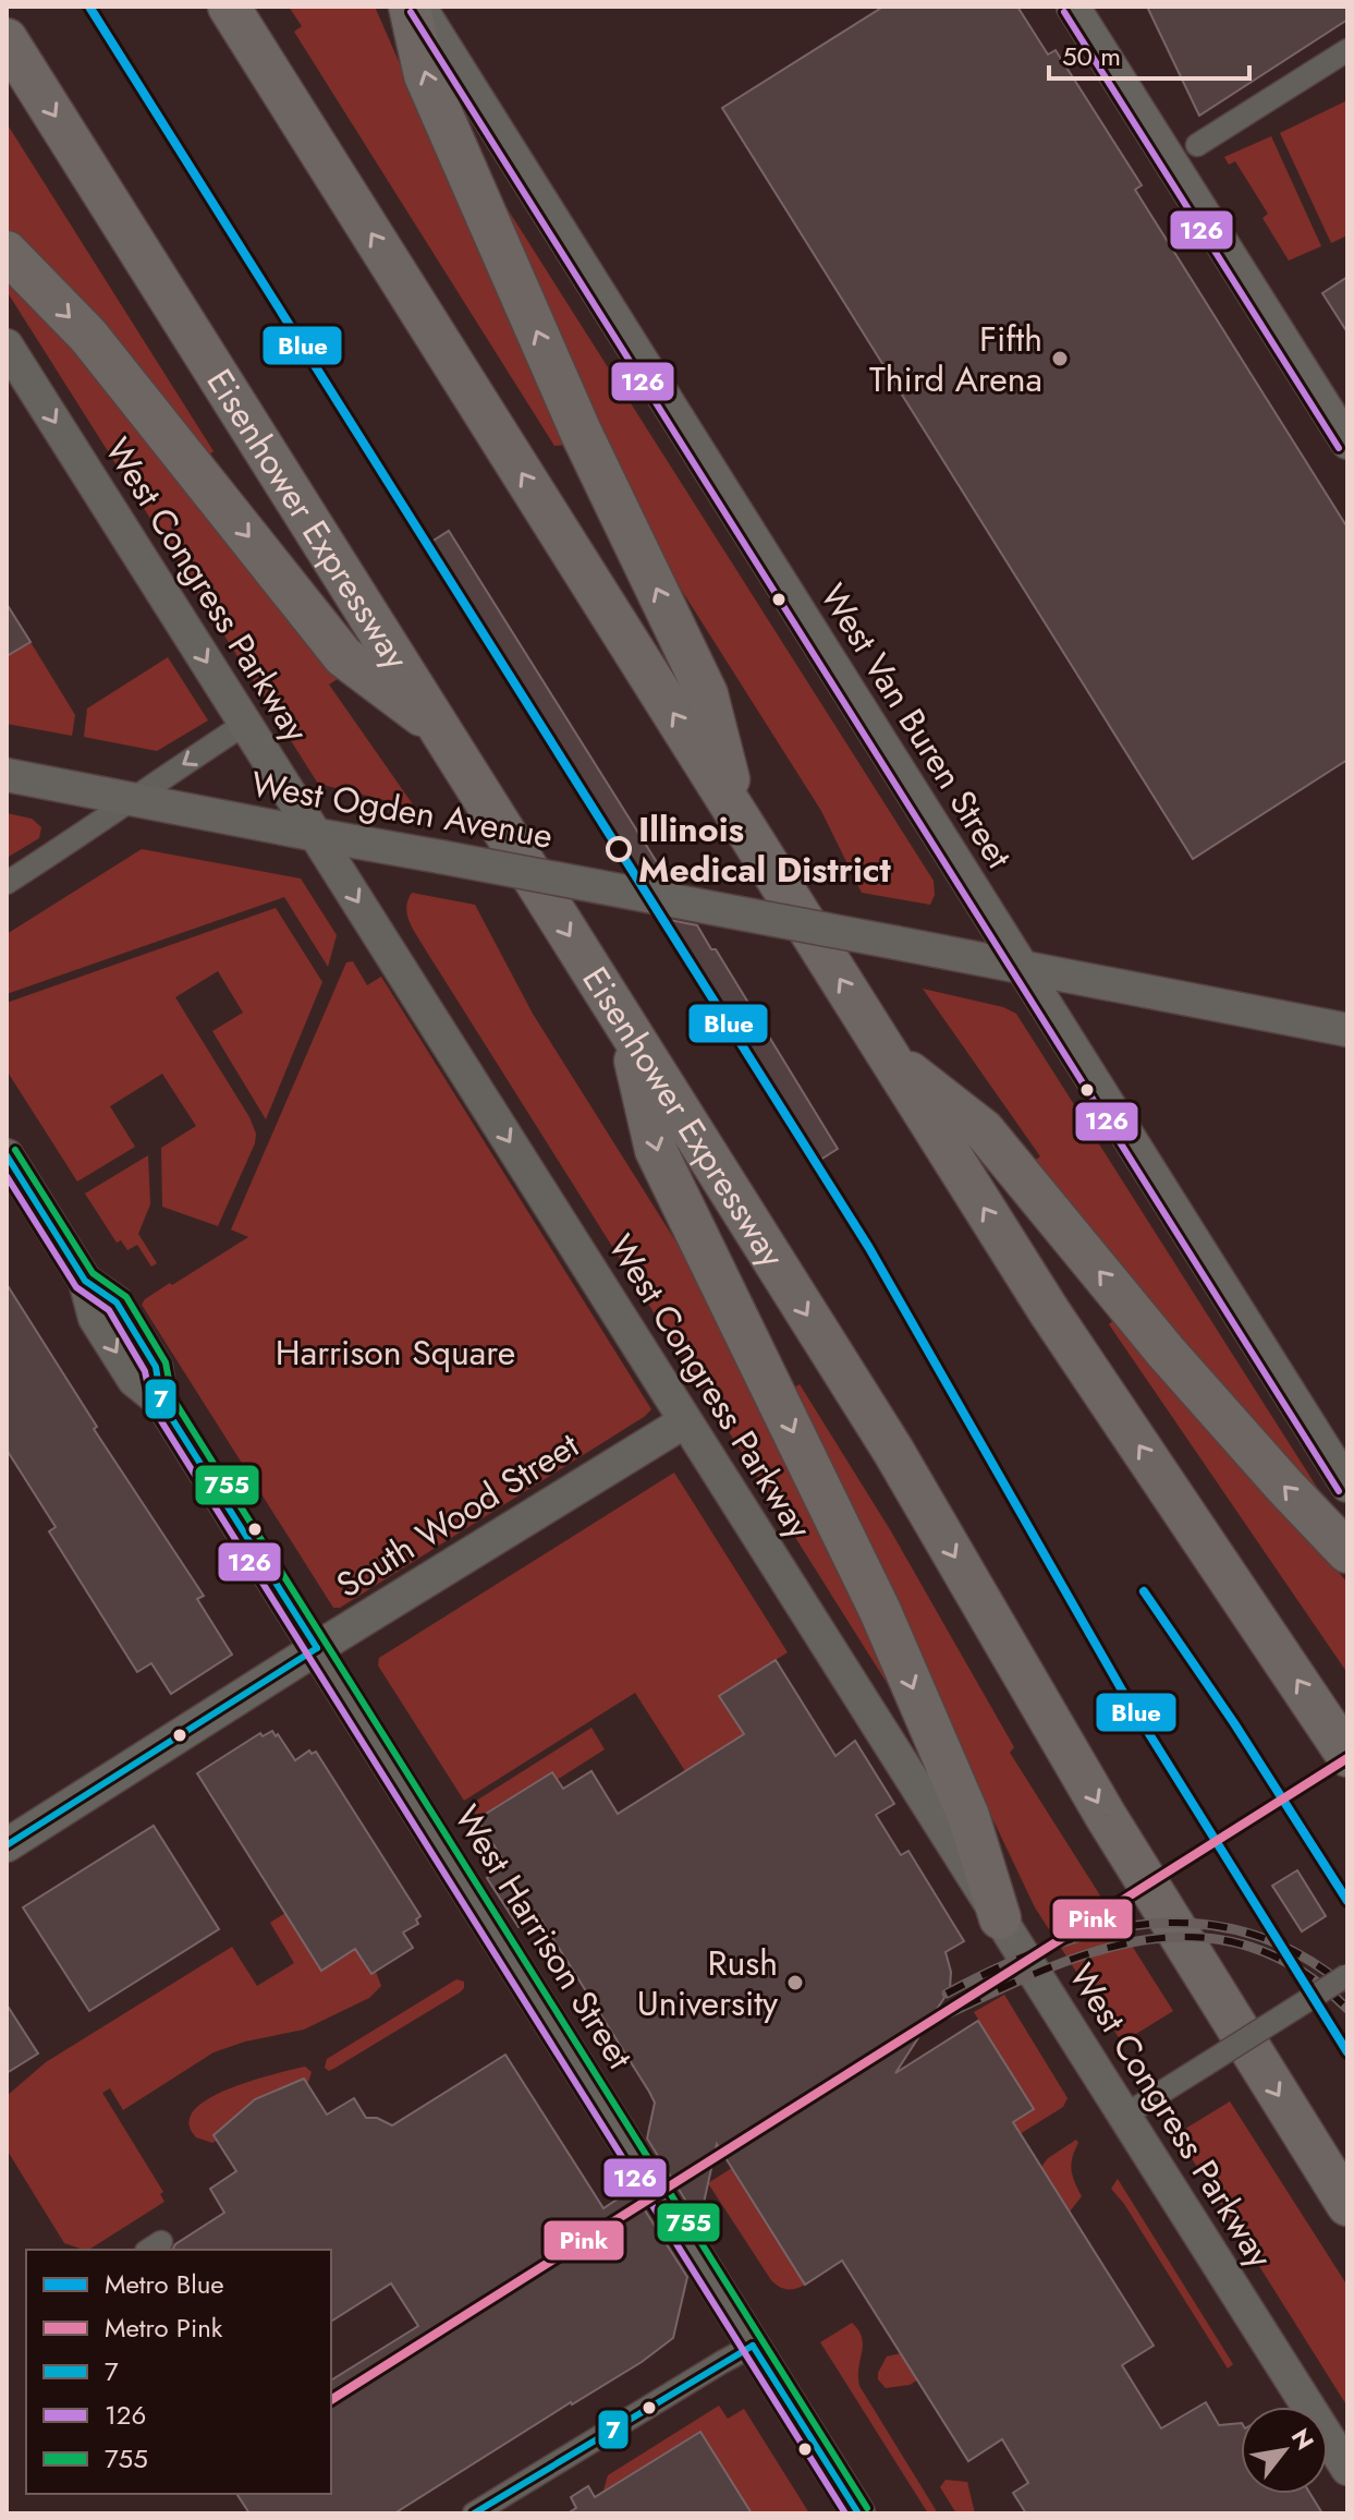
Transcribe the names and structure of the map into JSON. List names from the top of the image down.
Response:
{
  "streets": {
    "highway": ["Eisenhower Expressway"],
    "street": [
      "West Congress Parkway",
      "West Van Buren Street",
      "West Ogden Avenue",
      "South Wood Street",
      "West Harrison Street"
    ]
  },
  "crossings": [
    ["West Congress Parkway", "West Ogden Avenue"],
    ["West Congress Parkway", "South Wood Street"],
    ["West Van Buren Street", "West Ogden Avenue"],
    ["South Wood Street", "West Harrison Street"]
  ],
  "one_way": ["West Congress Parkway"],
  "parks": ["Harrison Square"],
  "places": ["Fifth Third Arena", "Illinois Medical District", "Rush University"],
  "lines": [
    "metro line Blue",
    "transit line 126",
    "transit line 755",
    "transit line 7",
    "metro line Pink"
  ],
  "legend": [
    "Metro Blue",
    "Metro Pink",
    "7",
    "126",
    "755"
  ],
  "scale_bar": "50 m",
  "north": "top right"
}
